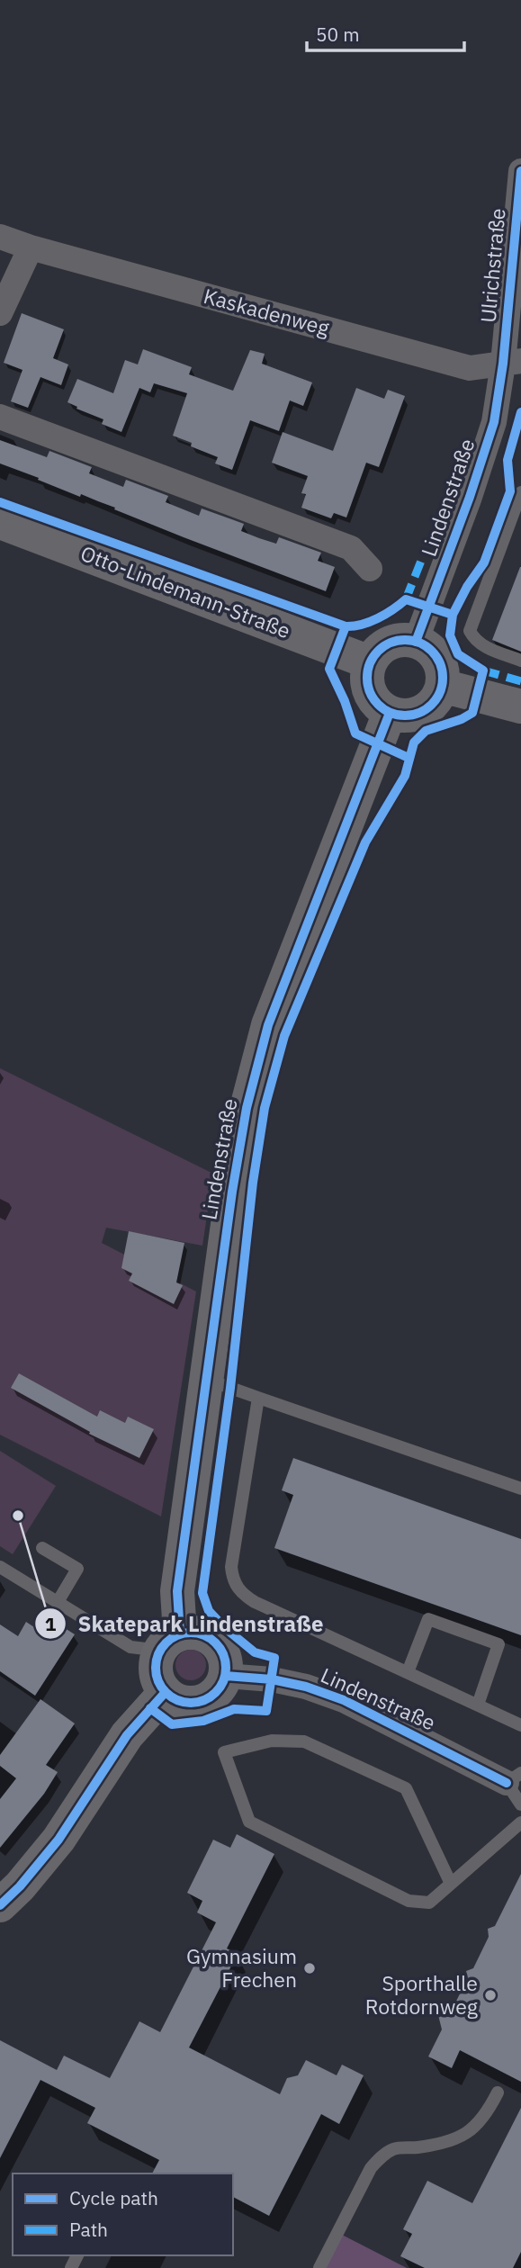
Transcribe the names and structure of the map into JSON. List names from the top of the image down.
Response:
{
  "streets": {
    "street": [
      "Ulrichstraße",
      "Kaskadenweg",
      "Lindenstraße",
      "Otto-Lindemann-Straße"
    ]
  },
  "crossings": [
    ["Ulrichstraße", "Kaskadenweg"],
    ["Ulrichstraße", "Lindenstraße"],
    ["Kaskadenweg", "Lindenstraße"],
    ["Lindenstraße", "Otto-Lindemann-Straße"]
  ],
  "places": ["Skatepark Lindenstraße", "Gymnasium Frechen", "Sporthalle Rotdornweg"],
  "legend": ["Cycle path", "Path"],
  "scale_bar": "50 m"
}
